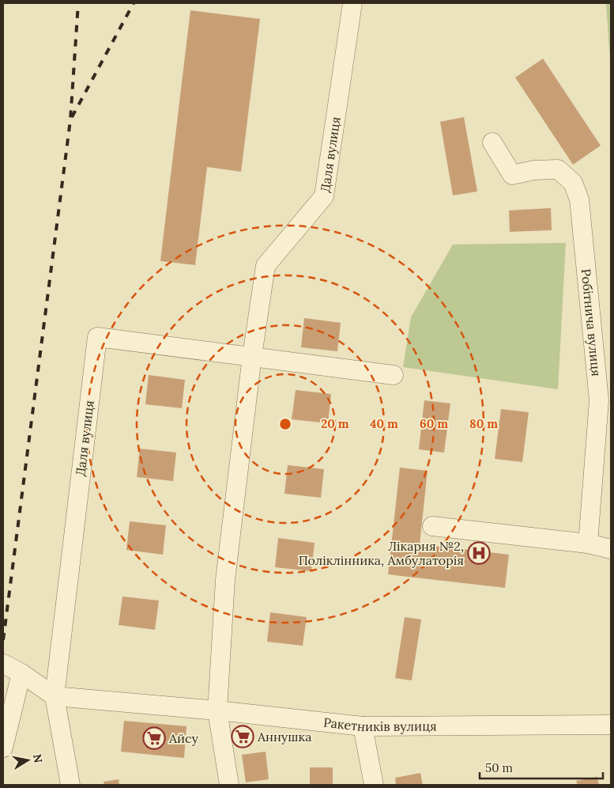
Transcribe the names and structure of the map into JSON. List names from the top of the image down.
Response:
{
  "streets": {
    "street": ["Даля вулиця", "Робітнича вулиця", "Ракетників вулиця"]
  },
  "crossings": [
    ["Даля вулиця", "Ракетників вулиця"]
  ],
  "places": {
    "hospital": ["Лікарня №2, Поліклінника, Амбулаторія"],
    "supermarket": ["Аннушка", "Айсу"]
  },
  "scale_bar": "50 m",
  "north": "right",
  "rings": [
    "20 m",
    "40 m",
    "60 m",
    "80 m"
  ]
}
